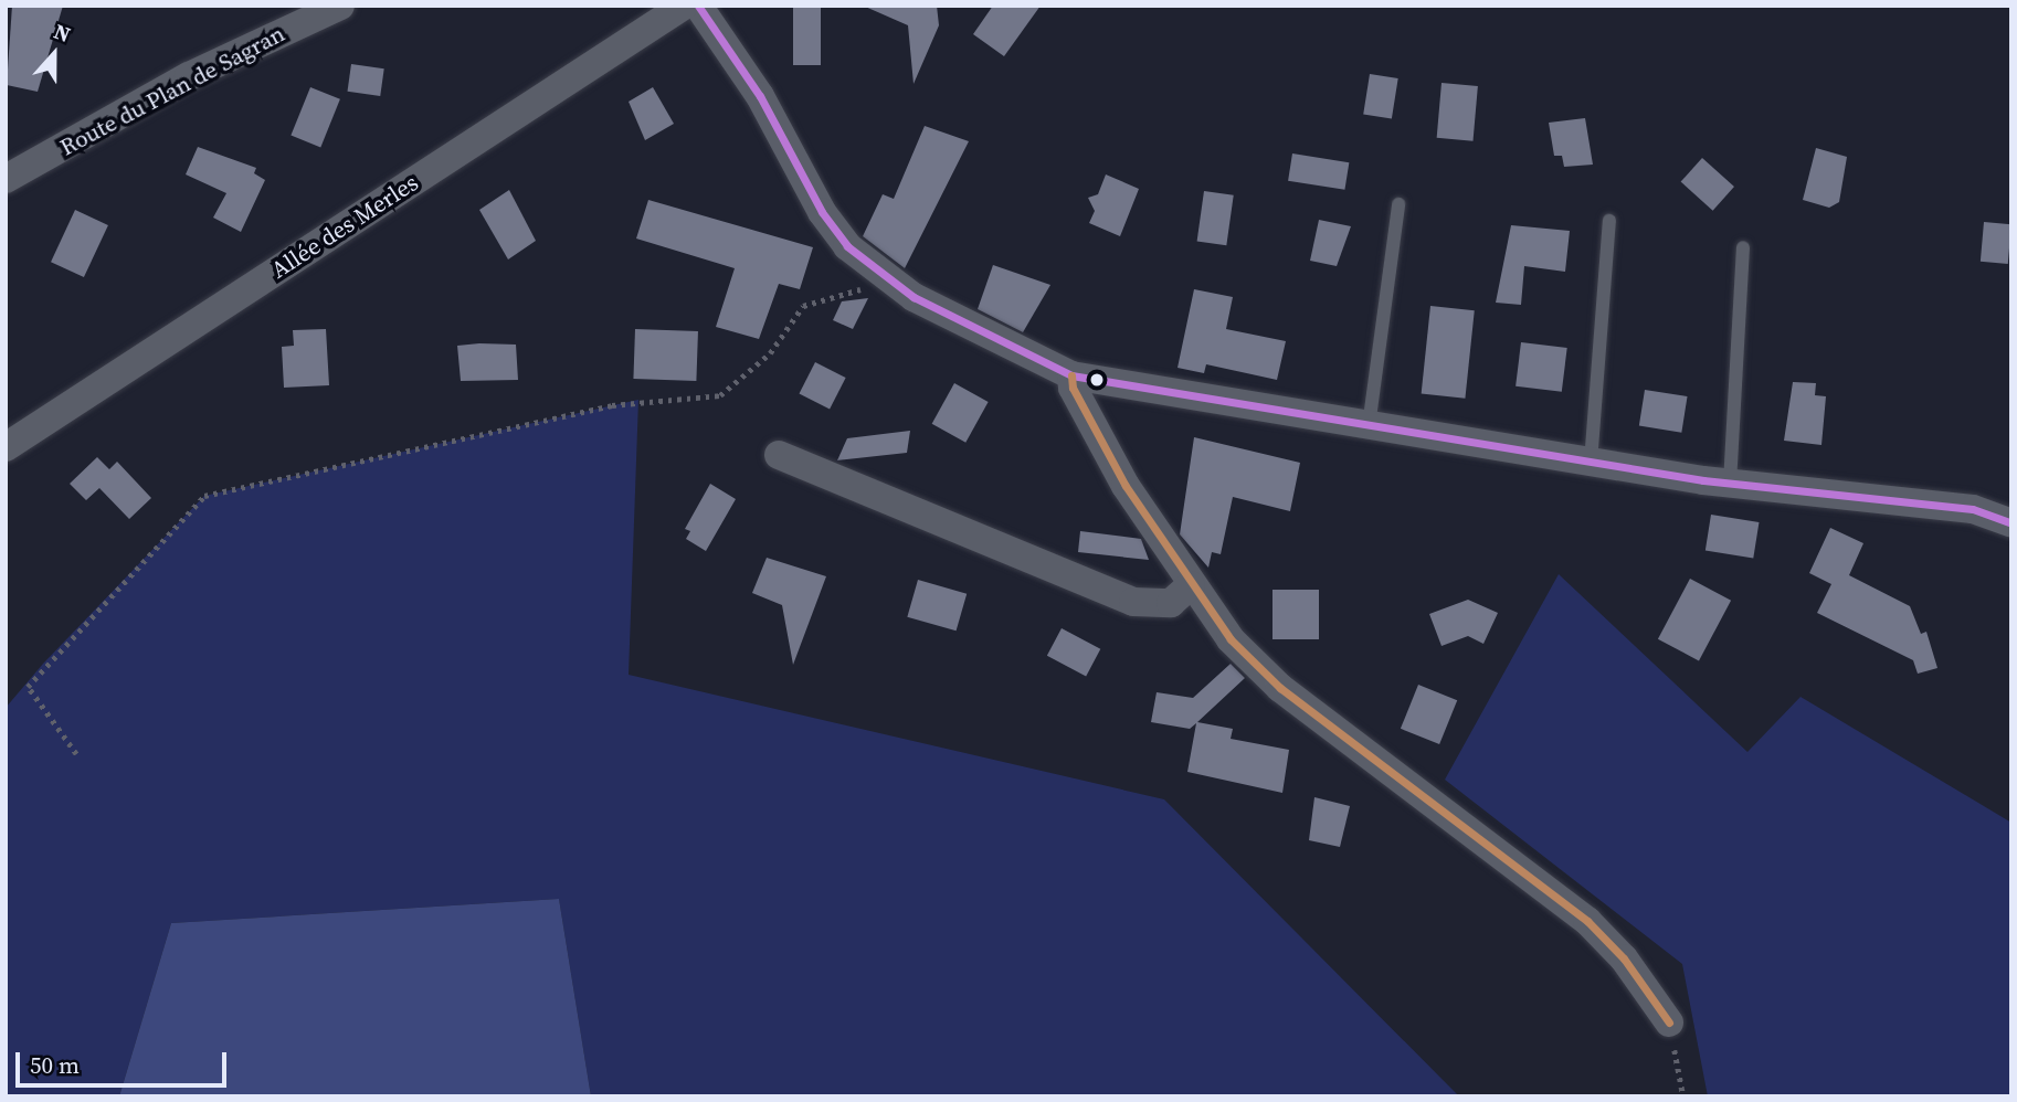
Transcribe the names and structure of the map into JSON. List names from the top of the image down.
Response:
{
  "streets": {
    "street": ["Route du Plan de Sagran", "Allée des Merles"]
  },
  "scale_bar": "50 m",
  "north": "top"
}
